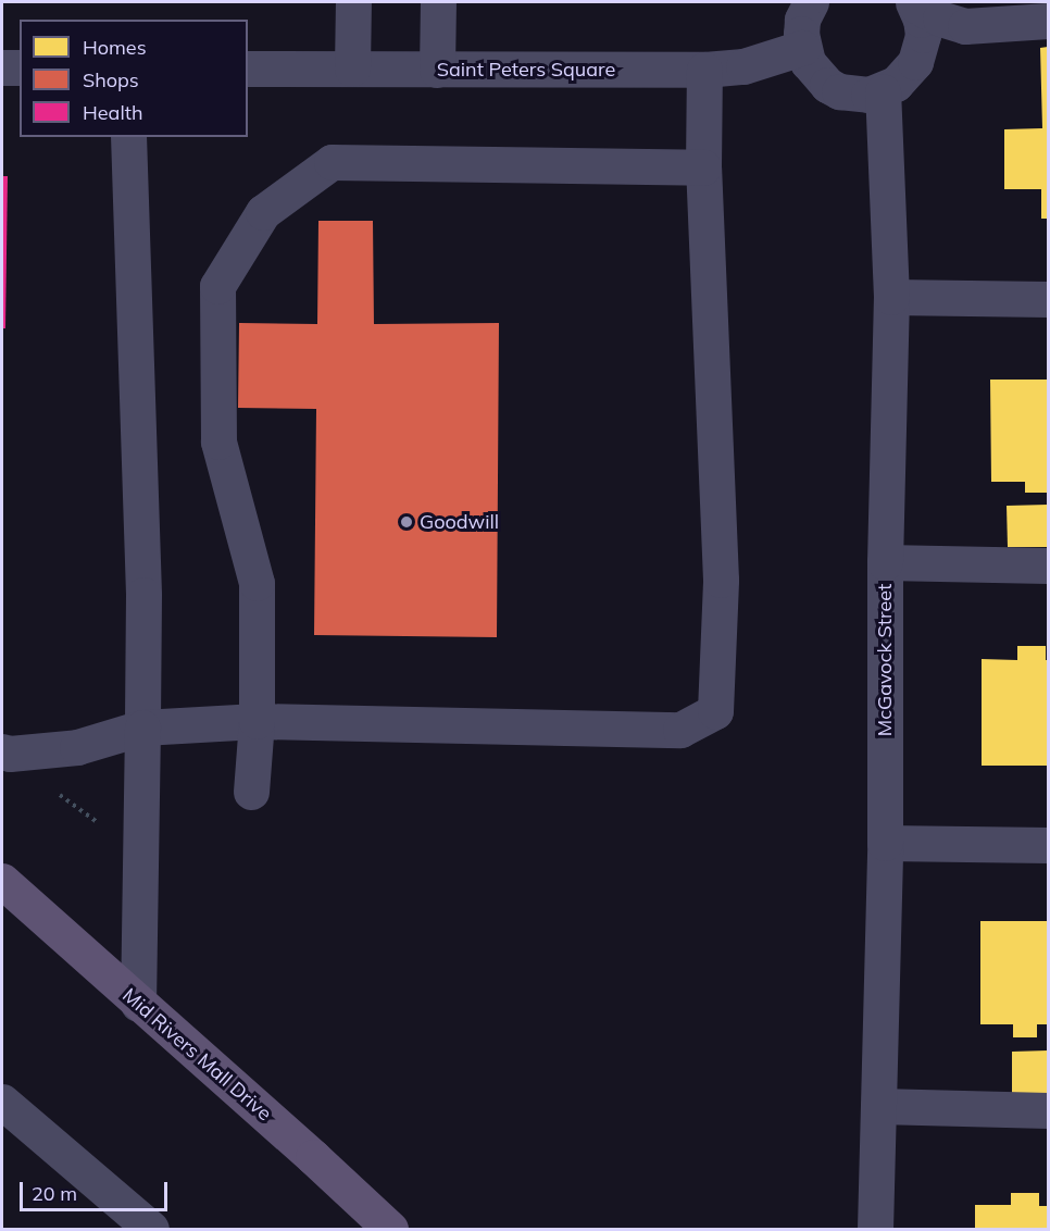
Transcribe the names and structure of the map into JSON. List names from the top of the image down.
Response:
{
  "streets": {
    "main road": ["Mid Rivers Mall Drive"],
    "street": ["Saint Peters Square", "McGavock Street"]
  },
  "places": ["Goodwill"],
  "legend": ["Homes", "Shops", "Health"],
  "scale_bar": "20 m"
}
